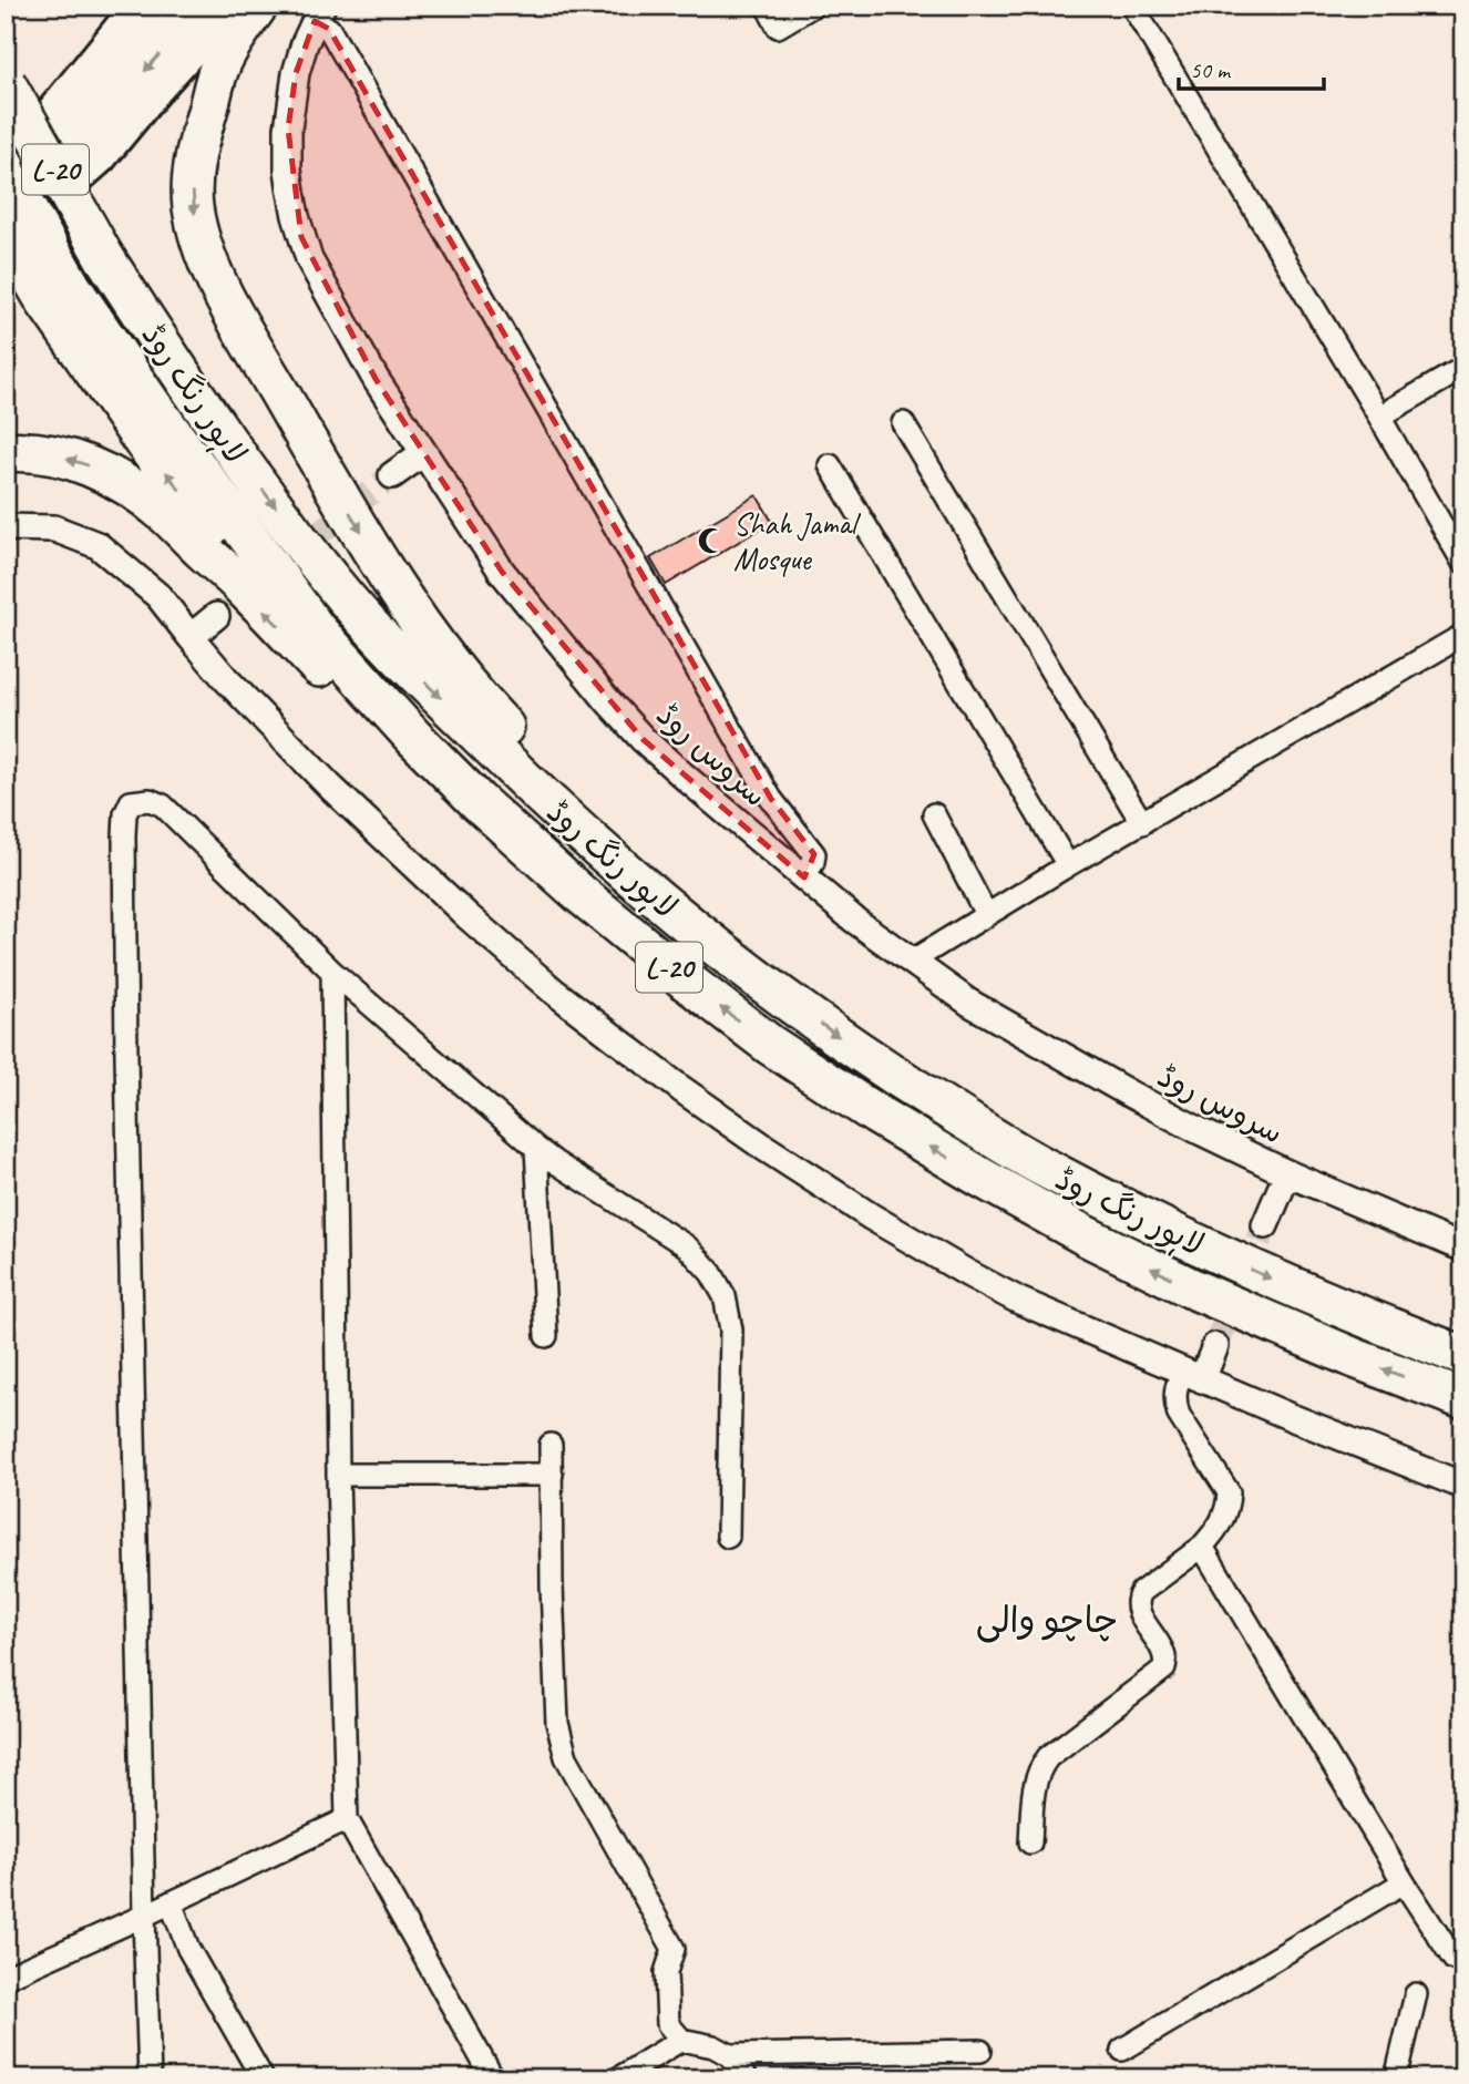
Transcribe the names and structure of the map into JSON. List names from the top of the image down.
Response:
{
  "streets": {
    "highway": ["L-20", "لاہور رنگ روڈ"],
    "street": ["سروس روڈ"]
  },
  "districts": ["چاچو والی"],
  "places": {
    "mosque": ["Shah Jamal Mosque"]
  },
  "scale_bar": "50 m"
}
